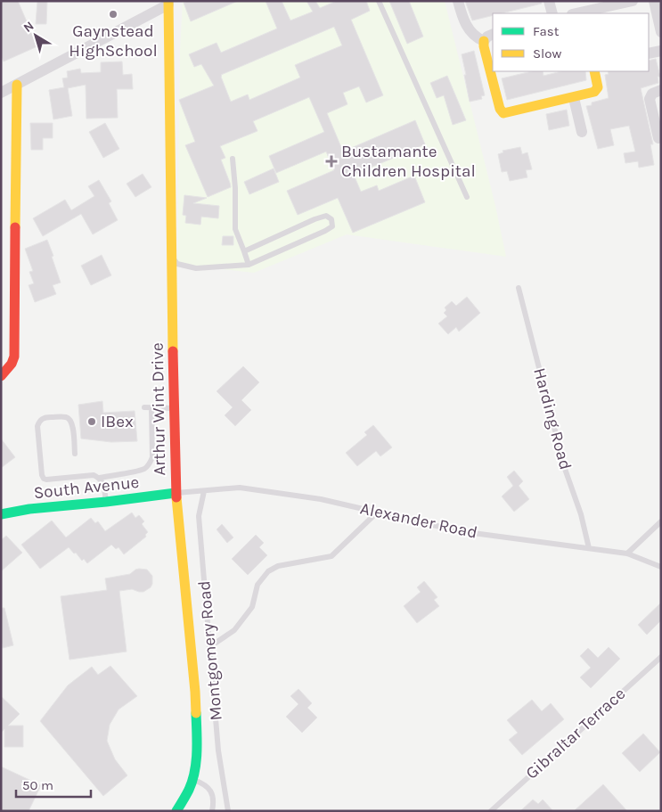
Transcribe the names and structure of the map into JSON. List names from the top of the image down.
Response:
{
  "streets": {
    "main road": ["Arthur Wint Drive", "South Avenue"],
    "lane": [
      "Harding Road",
      "Alexander Road",
      "Montgomery Road",
      "Gibraltar Terrace"
    ]
  },
  "crossings": [
    ["Arthur Wint Drive", "South Avenue"],
    ["Arthur Wint Drive", "Alexander Road"],
    ["Harding Road", "Alexander Road"],
    ["South Avenue", "Alexander Road"],
    ["Alexander Road", "Montgomery Road"]
  ],
  "places": {
    "other": ["Gaynstead HighSchool", "IBex"],
    "health": ["Bustamante Children Hospital"]
  },
  "legend": ["Fast", "Slow"],
  "scale_bar": "50 m",
  "north": "top left"
}
